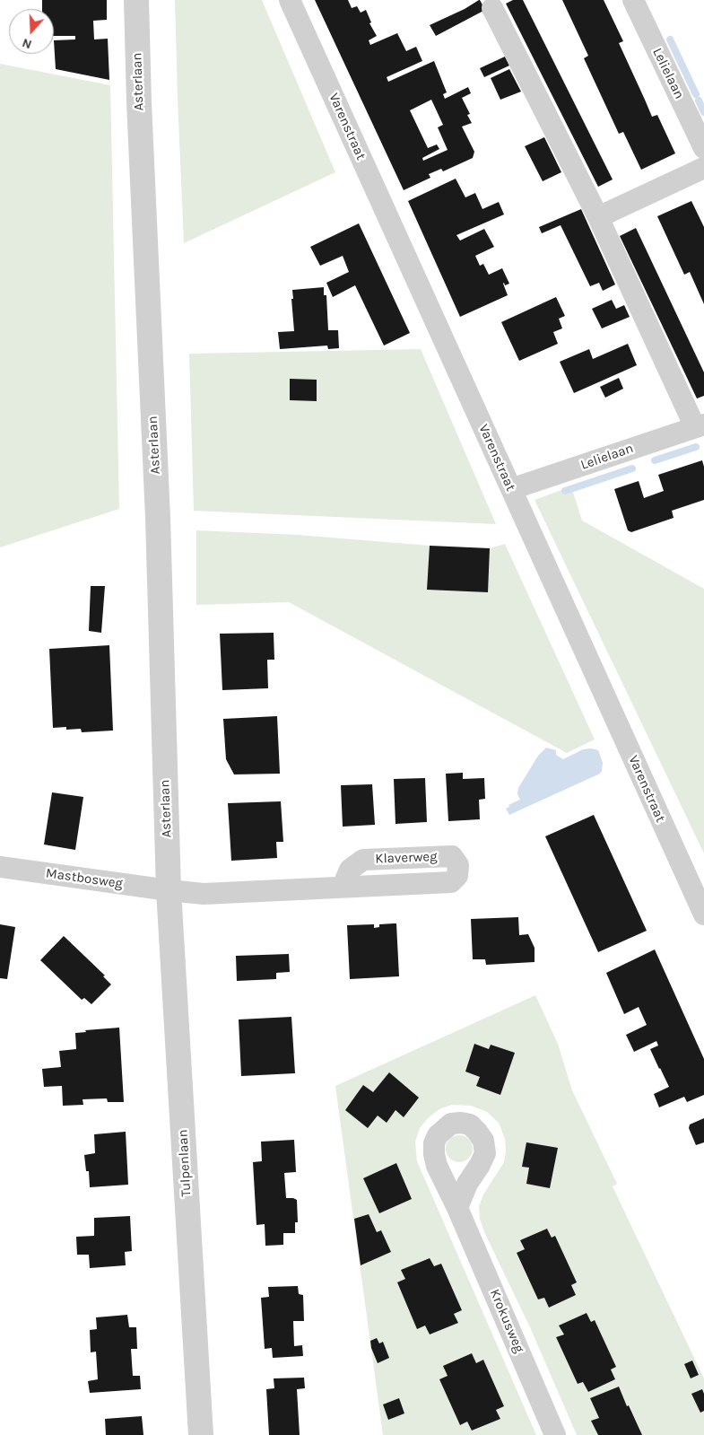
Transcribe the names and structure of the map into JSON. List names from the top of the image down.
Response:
{
  "streets": {
    "street": [
      "Lelielaan",
      "Asterlaan",
      "Varenstraat",
      "Mastbosweg",
      "Tulpenlaan",
      "Krokusweg"
    ]
  },
  "crossings": [
    ["Lelielaan", "Varenstraat"],
    ["Asterlaan", "Mastbosweg"],
    ["Asterlaan", "Tulpenlaan"],
    ["Mastbosweg", "Tulpenlaan"]
  ],
  "north": "bottom"
}
